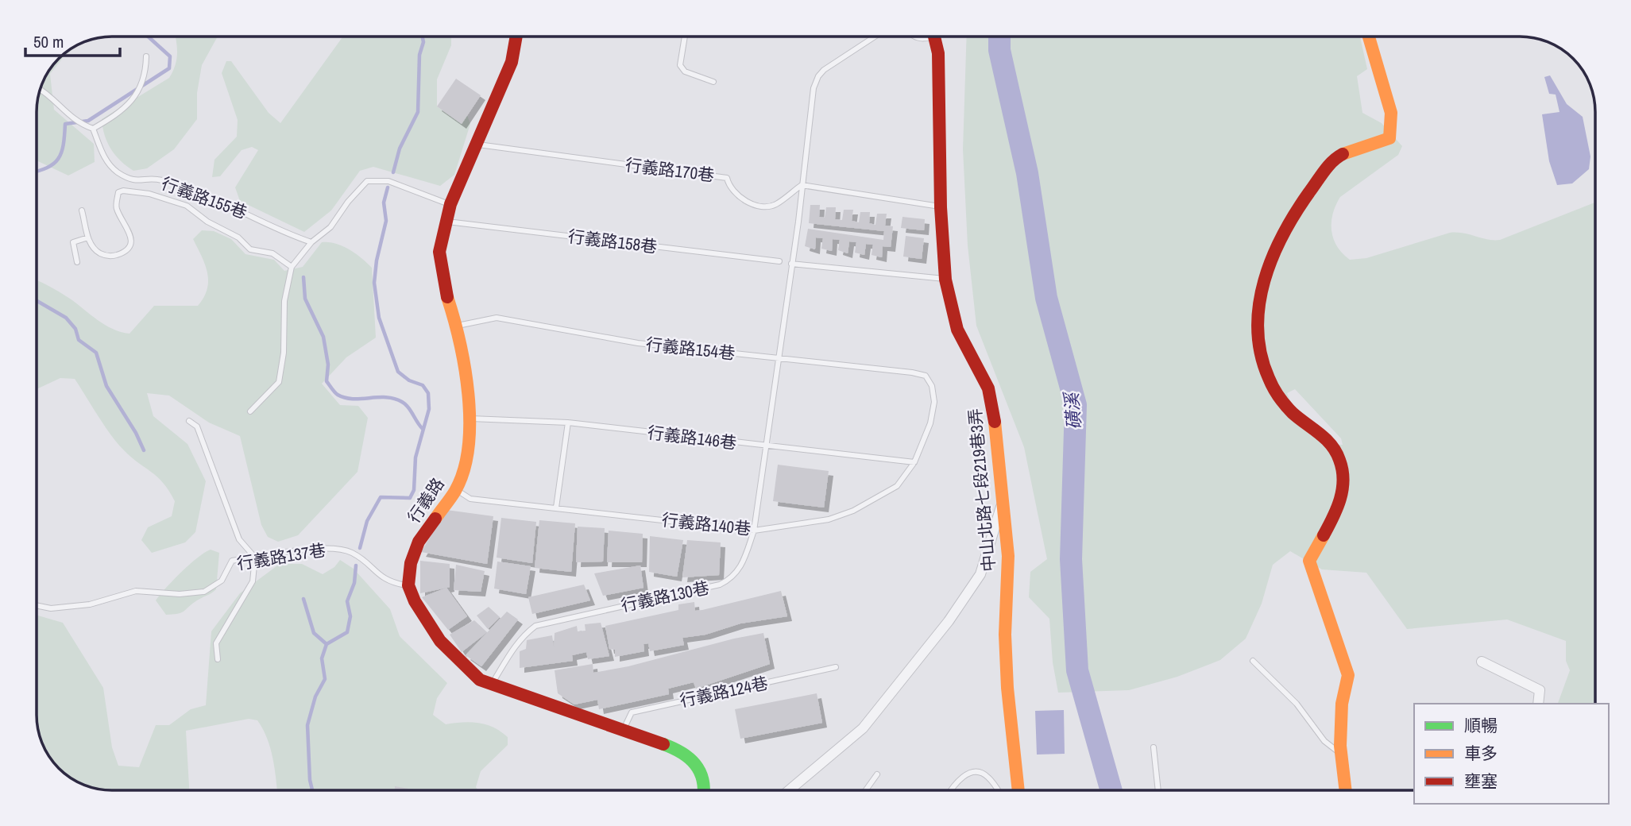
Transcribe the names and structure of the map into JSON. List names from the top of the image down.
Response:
{
  "streets": {
    "street": ["中山北路七段219巷3弄", "行義路"],
    "lane": [
      "行義路170巷",
      "行義路155巷",
      "行義路158巷",
      "行義路154巷",
      "行義路146巷",
      "行義路140巷",
      "行義路137巷",
      "行義路130巷",
      "行義路124巷"
    ]
  },
  "crossings": [
    ["行義路170巷", "行義路"],
    ["行義路170巷", "行義路130巷"],
    ["行義路158巷", "行義路"],
    ["行義路154巷", "行義路"],
    ["行義路154巷", "行義路140巷"],
    ["行義路154巷", "行義路130巷"],
    ["行義路146巷", "行義路"],
    ["行義路146巷", "行義路140巷"],
    ["行義路146巷", "行義路130巷"],
    ["行義路", "行義路140巷"],
    ["行義路", "行義路137巷"],
    ["行義路140巷", "行義路130巷"]
  ],
  "water": ["磺溪"],
  "legend": ["順暢", "車多", "壅塞"],
  "scale_bar": "50 m"
}
